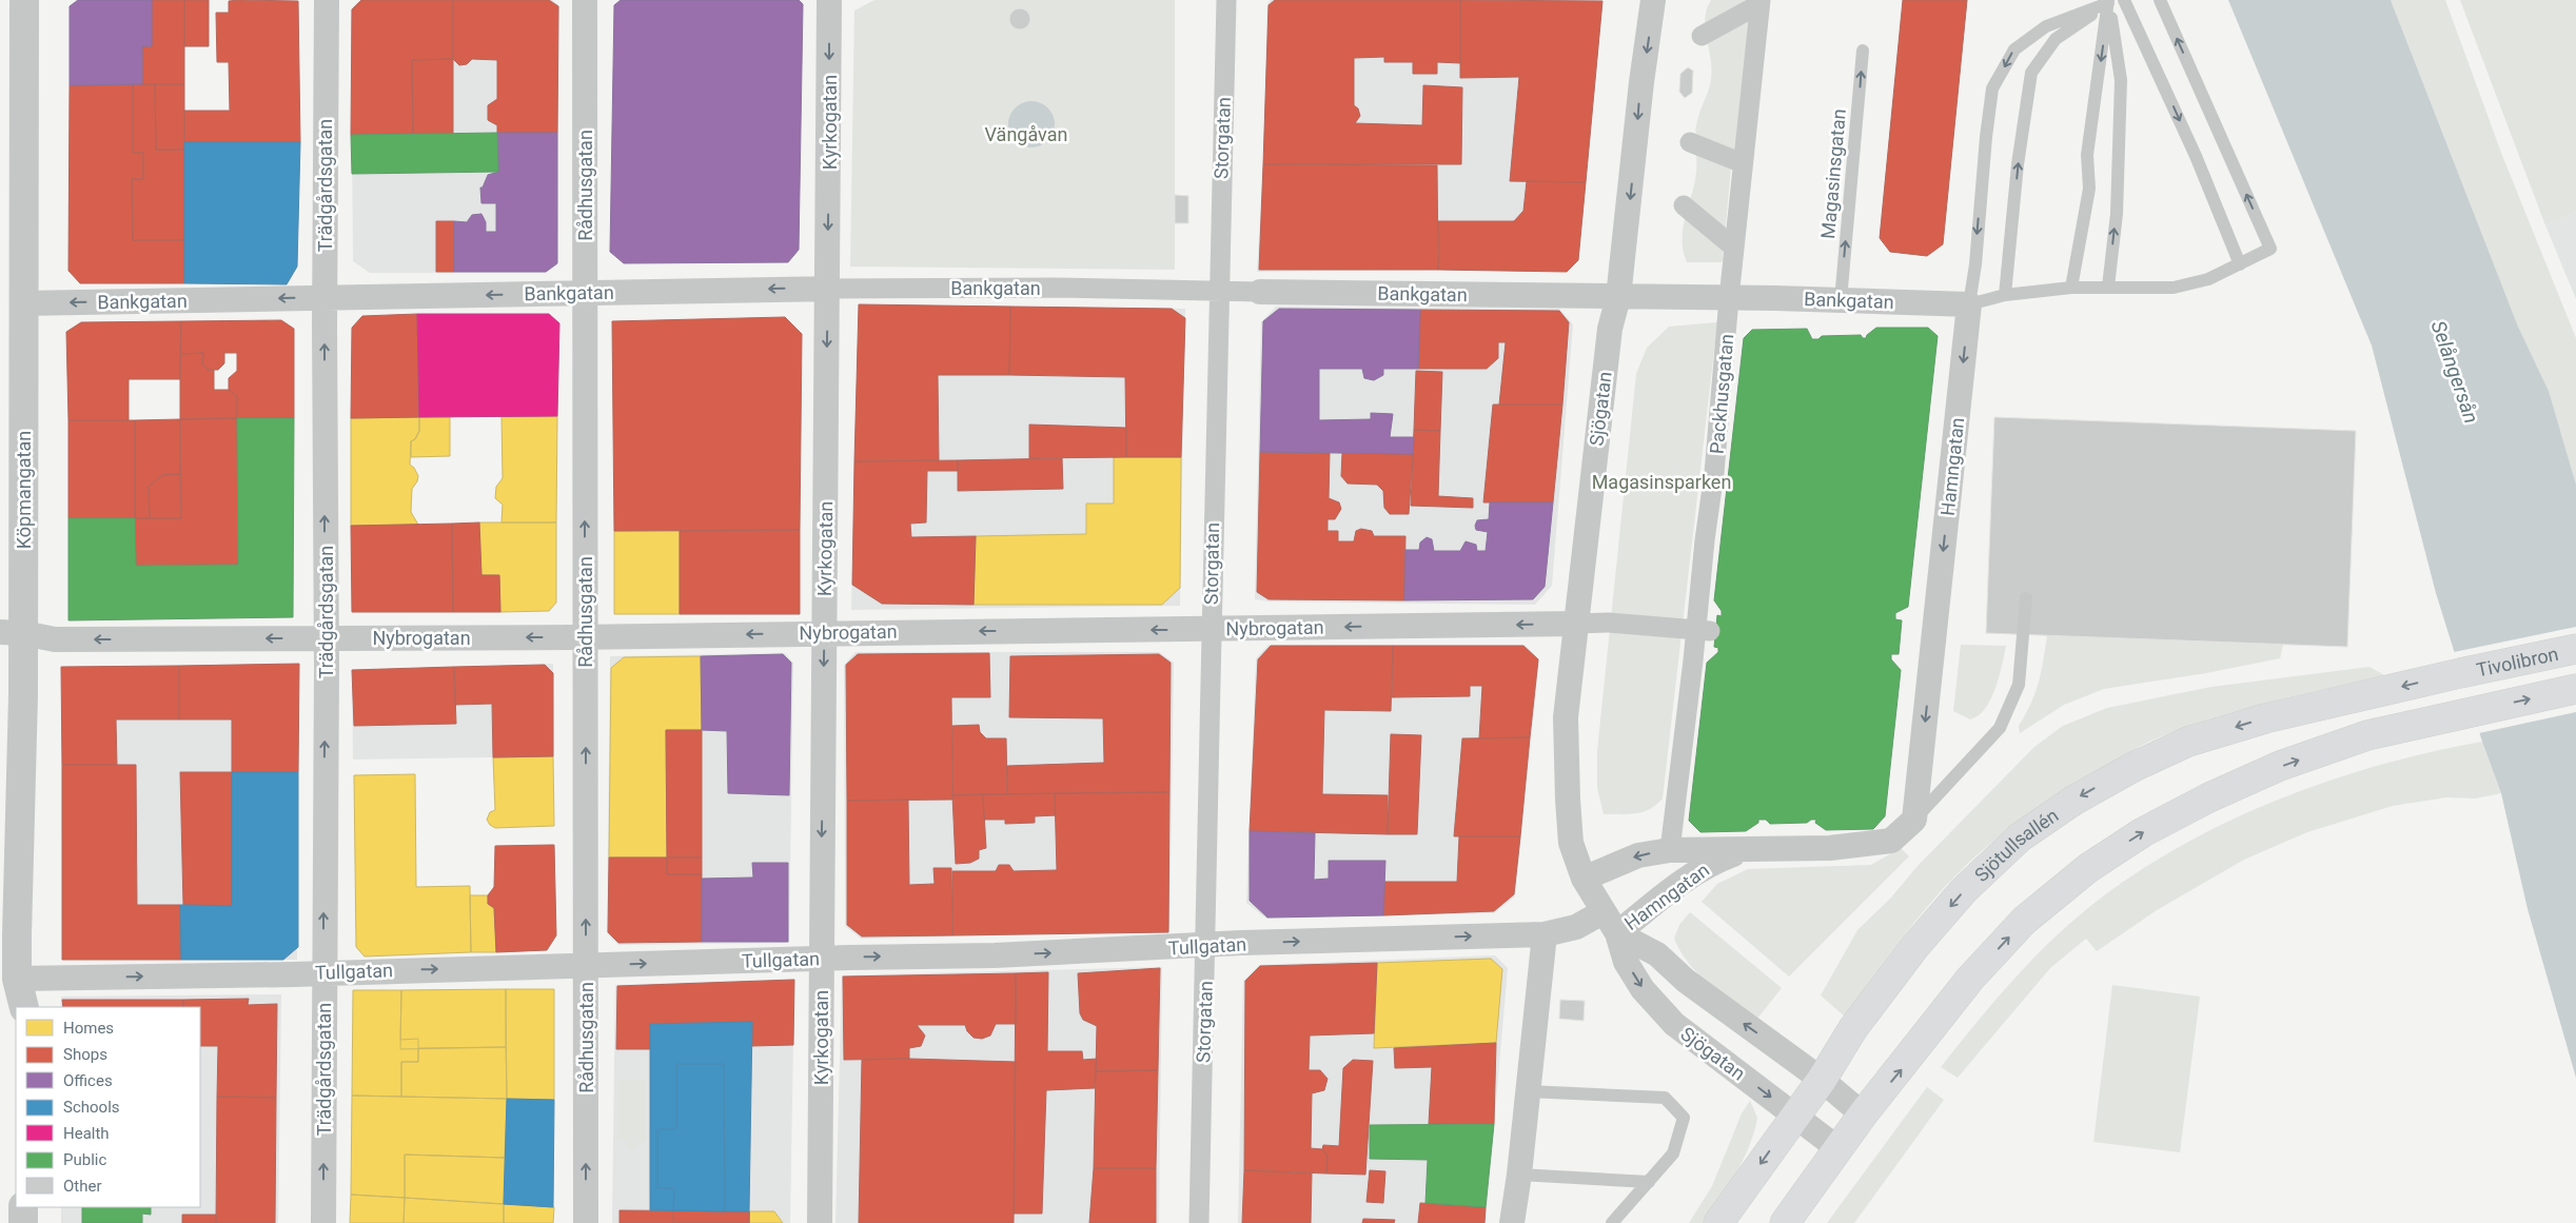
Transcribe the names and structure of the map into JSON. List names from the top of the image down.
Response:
{
  "streets": {
    "main road": ["Tivolibron", "Sjötullsallén"],
    "street": [
      "Kyrkogatan",
      "Storgatan",
      "Trädgårdsgatan",
      "Rådhusgatan",
      "Bankgatan",
      "Packhusgatan",
      "Sjögatan",
      "Hamngatan",
      "Köpmangatan",
      "Nybrogatan",
      "Tullgatan"
    ],
    "lane": ["Magasinsgatan"]
  },
  "crossings": [
    ["Kyrkogatan", "Bankgatan"],
    ["Kyrkogatan", "Nybrogatan"],
    ["Kyrkogatan", "Tullgatan"],
    ["Storgatan", "Bankgatan"],
    ["Storgatan", "Nybrogatan"],
    ["Storgatan", "Tullgatan"],
    ["Magasinsgatan", "Bankgatan"],
    ["Trädgårdsgatan", "Bankgatan"],
    ["Trädgårdsgatan", "Nybrogatan"],
    ["Trädgårdsgatan", "Tullgatan"],
    ["Rådhusgatan", "Bankgatan"],
    ["Rådhusgatan", "Nybrogatan"],
    ["Rådhusgatan", "Tullgatan"],
    ["Bankgatan", "Packhusgatan"],
    ["Bankgatan", "Sjögatan"],
    ["Bankgatan", "Hamngatan"],
    ["Bankgatan", "Köpmangatan"],
    ["Packhusgatan", "Hamngatan"],
    ["Packhusgatan", "Nybrogatan"],
    ["Sjögatan", "Hamngatan"],
    ["Sjögatan", "Nybrogatan"],
    ["Sjögatan", "Tivolibron"],
    ["Sjögatan", "Sjötullsallén"],
    ["Hamngatan", "Tullgatan"],
    ["Köpmangatan", "Nybrogatan"],
    ["Köpmangatan", "Tullgatan"],
    ["Tivolibron", "Sjötullsallén"]
  ],
  "one_way": [
    "Kyrkogatan",
    "Magasinsgatan",
    "Trädgårdsgatan",
    "Rådhusgatan",
    "Bankgatan",
    "Nybrogatan",
    "Tivolibron",
    "Sjötullsallén",
    "Tullgatan"
  ],
  "water": ["Selångersån"],
  "parks": ["Vängåvan", "Magasinsparken"],
  "legend": [
    "Homes",
    "Shops",
    "Offices",
    "Schools",
    "Health",
    "Public",
    "Other"
  ]
}
